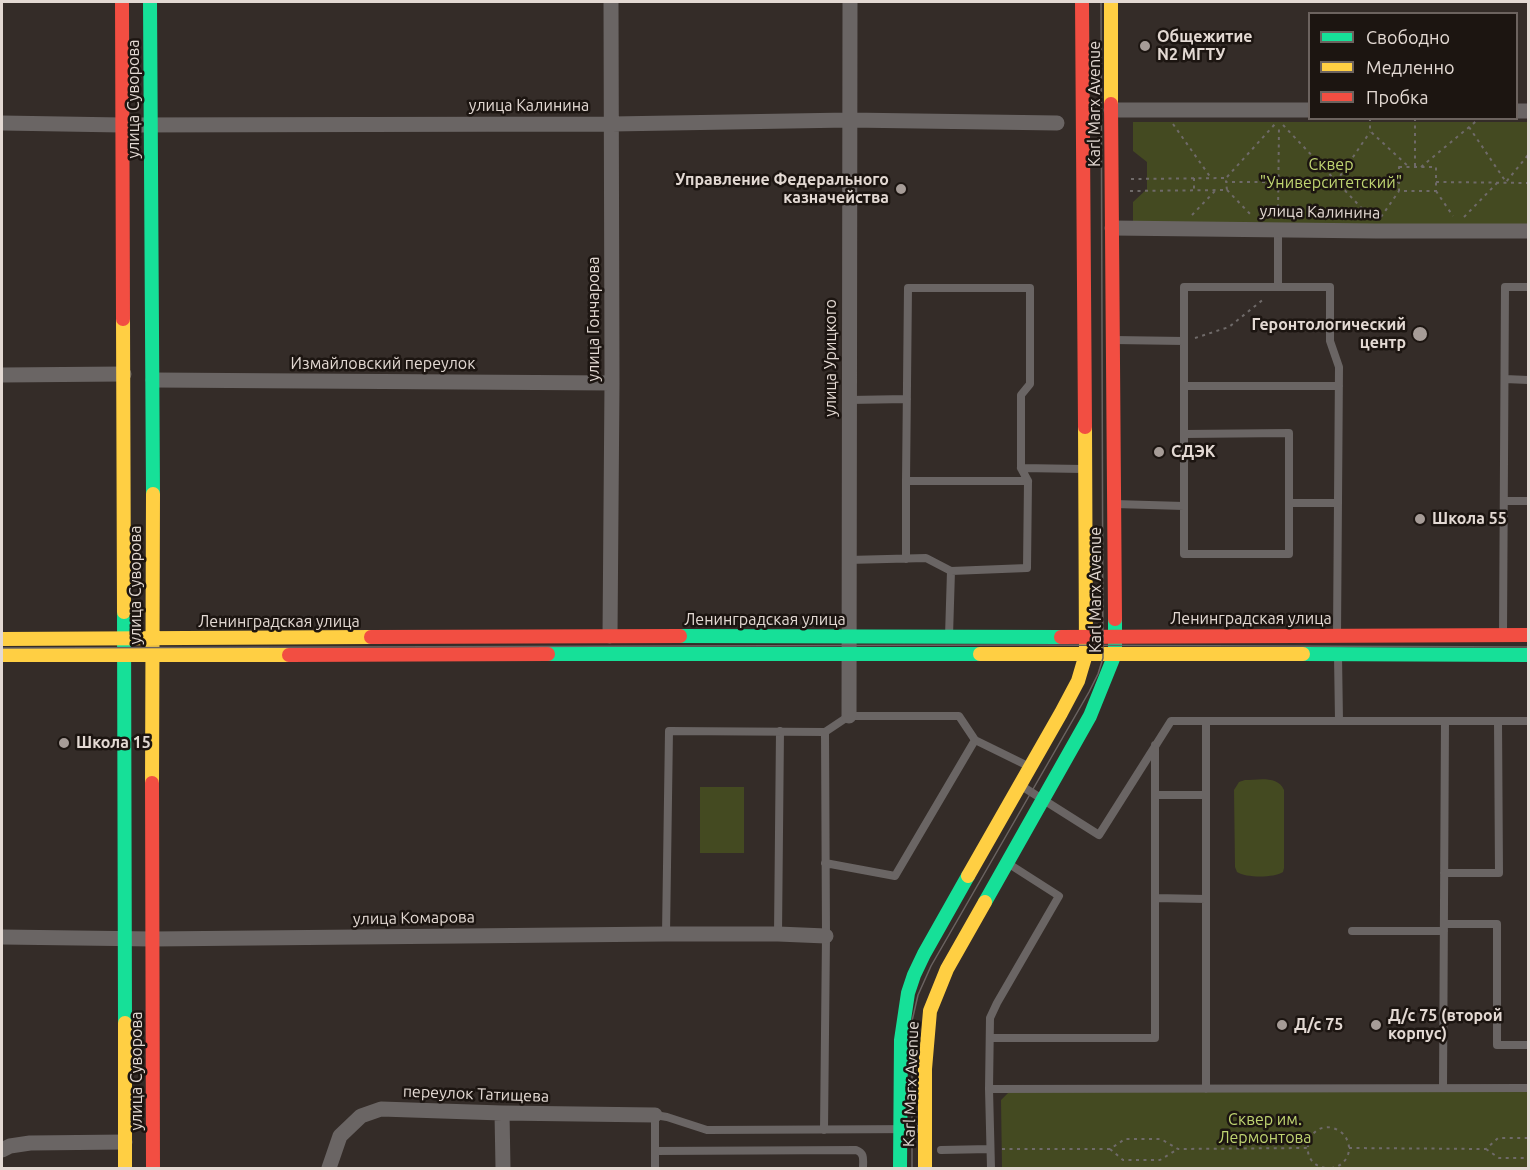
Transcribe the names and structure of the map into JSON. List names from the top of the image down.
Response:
{
  "streets": {
    "main road": ["улица Суворова", "Karl Marx Avenue", "Ленинградская улица"],
    "street": [
      "улица Калинина",
      "улица Гончарова",
      "улица Урицкого",
      "Измайловский переулок",
      "улица Комарова",
      "переулок Татищева"
    ]
  },
  "crossings": [
    ["улица Суворова", "улица Калинина"],
    ["улица Суворова", "Измайловский переулок"],
    ["улица Суворова", "Ленинградская улица"],
    ["улица Суворова", "улица Комарова"],
    ["Karl Marx Avenue", "улица Калинина"],
    ["Karl Marx Avenue", "Ленинградская улица"],
    ["улица Калинина", "улица Гончарова"],
    ["улица Калинина", "улица Урицкого"],
    ["улица Гончарова", "Измайловский переулок"],
    ["улица Гончарова", "Ленинградская улица"],
    ["улица Урицкого", "Ленинградская улица"]
  ],
  "parks": ["Сквер \"Университетский\"", "Сквер им. Лермонтова"],
  "places": [
    "Общежитие N2 МГТУ",
    "Управление Федерального казначейства",
    "Геронтологический центр",
    "СДЭК",
    "Школа 55",
    "Школа 15",
    "Д/с 75",
    "Д/с 75 (второй корпус)"
  ],
  "legend": ["Свободно", "Медленно", "Пробка"]
}
